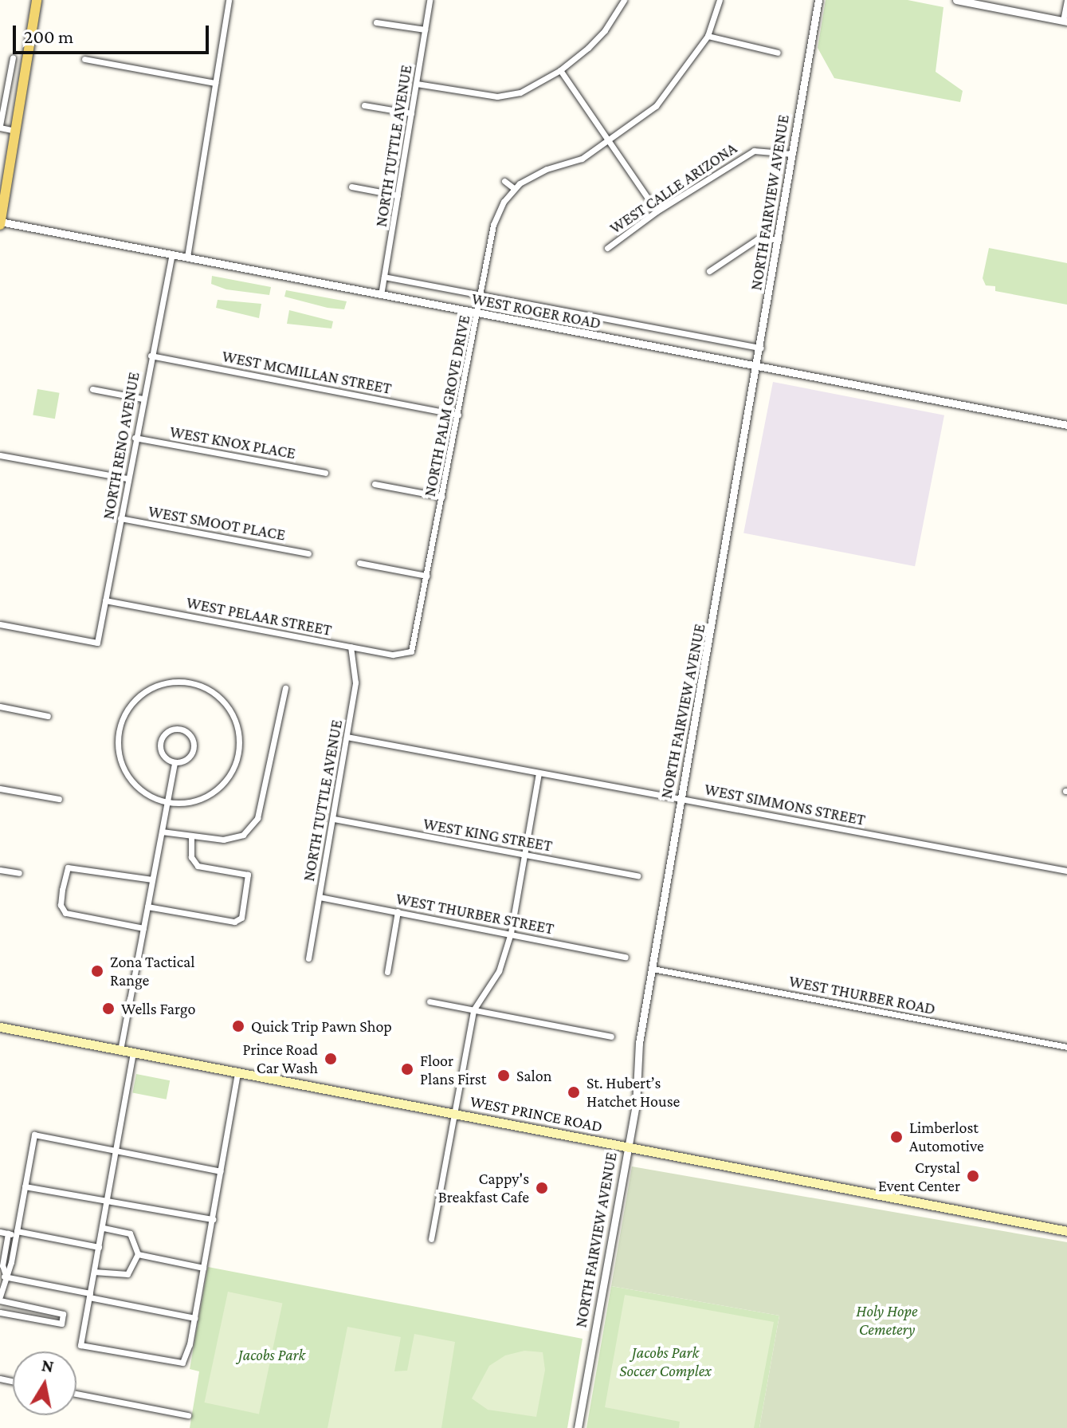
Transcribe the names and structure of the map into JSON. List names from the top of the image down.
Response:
{
  "streets": {
    "main road": ["WEST PRINCE ROAD"],
    "street": [
      "NORTH TUTTLE AVENUE",
      "WEST CALLE ARIZONA",
      "NORTH FAIRVIEW AVENUE",
      "WEST ROGER ROAD",
      "WEST MCMILLAN STREET",
      "NORTH PALM GROVE DRIVE",
      "WEST KNOX PLACE",
      "NORTH RENO AVENUE",
      "WEST SMOOT PLACE",
      "WEST PELAAR STREET",
      "WEST SIMMONS STREET",
      "WEST KING STREET",
      "WEST THURBER STREET",
      "WEST THURBER ROAD"
    ]
  },
  "crossings": [
    ["NORTH TUTTLE AVENUE", "WEST ROGER ROAD"],
    ["NORTH TUTTLE AVENUE", "WEST PELAAR STREET"],
    ["NORTH TUTTLE AVENUE", "WEST SIMMONS STREET"],
    ["NORTH TUTTLE AVENUE", "WEST KING STREET"],
    ["NORTH TUTTLE AVENUE", "WEST THURBER STREET"],
    ["WEST CALLE ARIZONA", "NORTH FAIRVIEW AVENUE"],
    ["NORTH FAIRVIEW AVENUE", "WEST ROGER ROAD"],
    ["NORTH FAIRVIEW AVENUE", "WEST SIMMONS STREET"],
    ["NORTH FAIRVIEW AVENUE", "WEST THURBER ROAD"],
    ["NORTH FAIRVIEW AVENUE", "WEST PRINCE ROAD"],
    ["WEST ROGER ROAD", "NORTH PALM GROVE DRIVE"],
    ["WEST ROGER ROAD", "NORTH RENO AVENUE"],
    ["WEST MCMILLAN STREET", "NORTH PALM GROVE DRIVE"],
    ["WEST MCMILLAN STREET", "NORTH RENO AVENUE"],
    ["NORTH PALM GROVE DRIVE", "WEST PELAAR STREET"],
    ["WEST KNOX PLACE", "NORTH RENO AVENUE"],
    ["NORTH RENO AVENUE", "WEST SMOOT PLACE"],
    ["NORTH RENO AVENUE", "WEST PELAAR STREET"]
  ],
  "parks": ["Holy Hope Cemetery", "Jacobs Park Soccer Complex", "Jacobs Park"],
  "places": [
    "Zona Tactical Range",
    "Wells Fargo",
    "Quick Trip Pawn Shop",
    "Prince Road Car Wash",
    "Floor Plans First",
    "Salon",
    "St. Hubert’s Hatchet House",
    "Limberlost Automotive",
    "Crystal Event Center",
    "Cappy's Breakfast Cafe"
  ],
  "scale_bar": "200 m",
  "north": "top"
}
